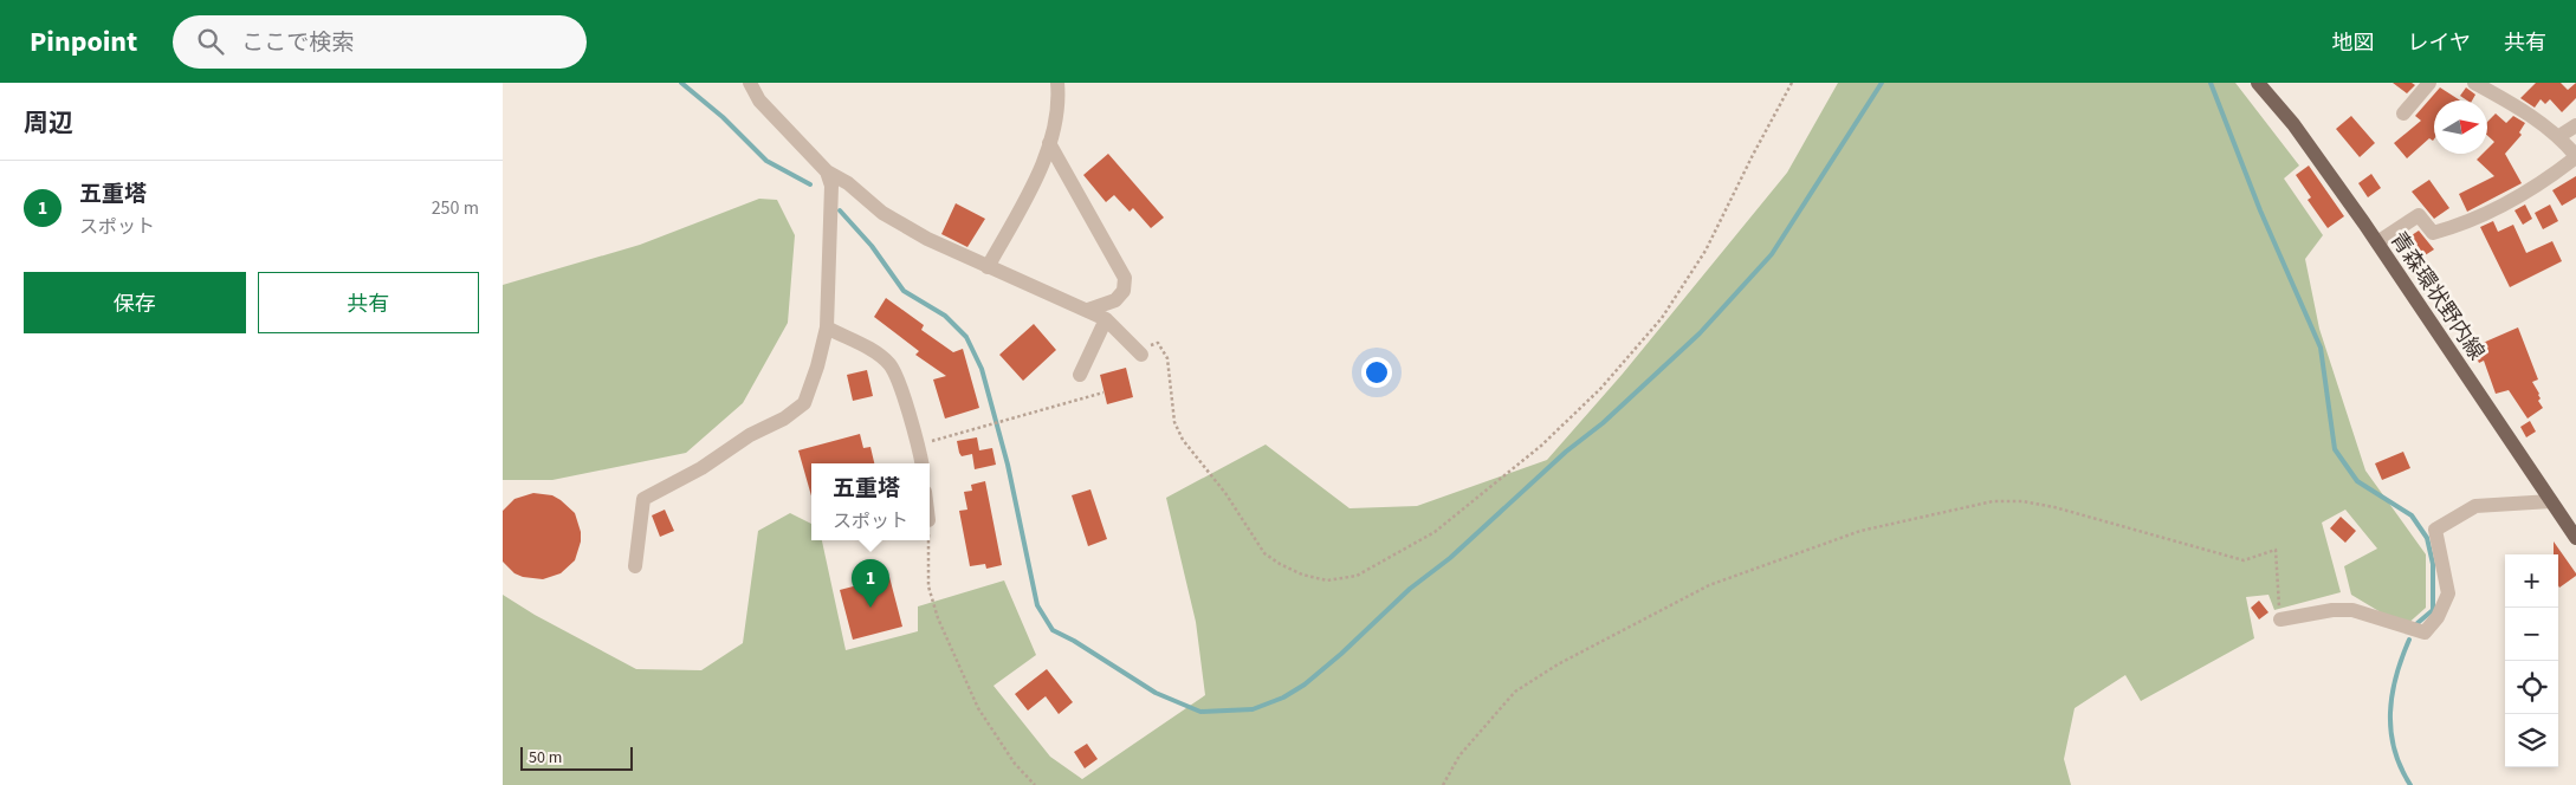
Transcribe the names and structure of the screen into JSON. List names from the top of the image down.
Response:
{
  "streets": {
    "main road": ["青森環状野内線"]
  },
  "scale_bar": "50 m",
  "north": "right",
  "page": {
    "header": "Pinpoint",
    "search": "ここで検索",
    "nav": ["地図", "レイヤ", "共有"],
    "heading": "周辺",
    "list": [
      {
        "mark": "1",
        "name": "五重塔",
        "note": "スポット",
        "value": "250 m"
      }
    ],
    "buttons": ["保存", "共有"],
    "popup": ["五重塔", "スポット"],
    "map_buttons": ["+", "−"],
    "pins": "1",
    "scale": "50 m"
  }
}
